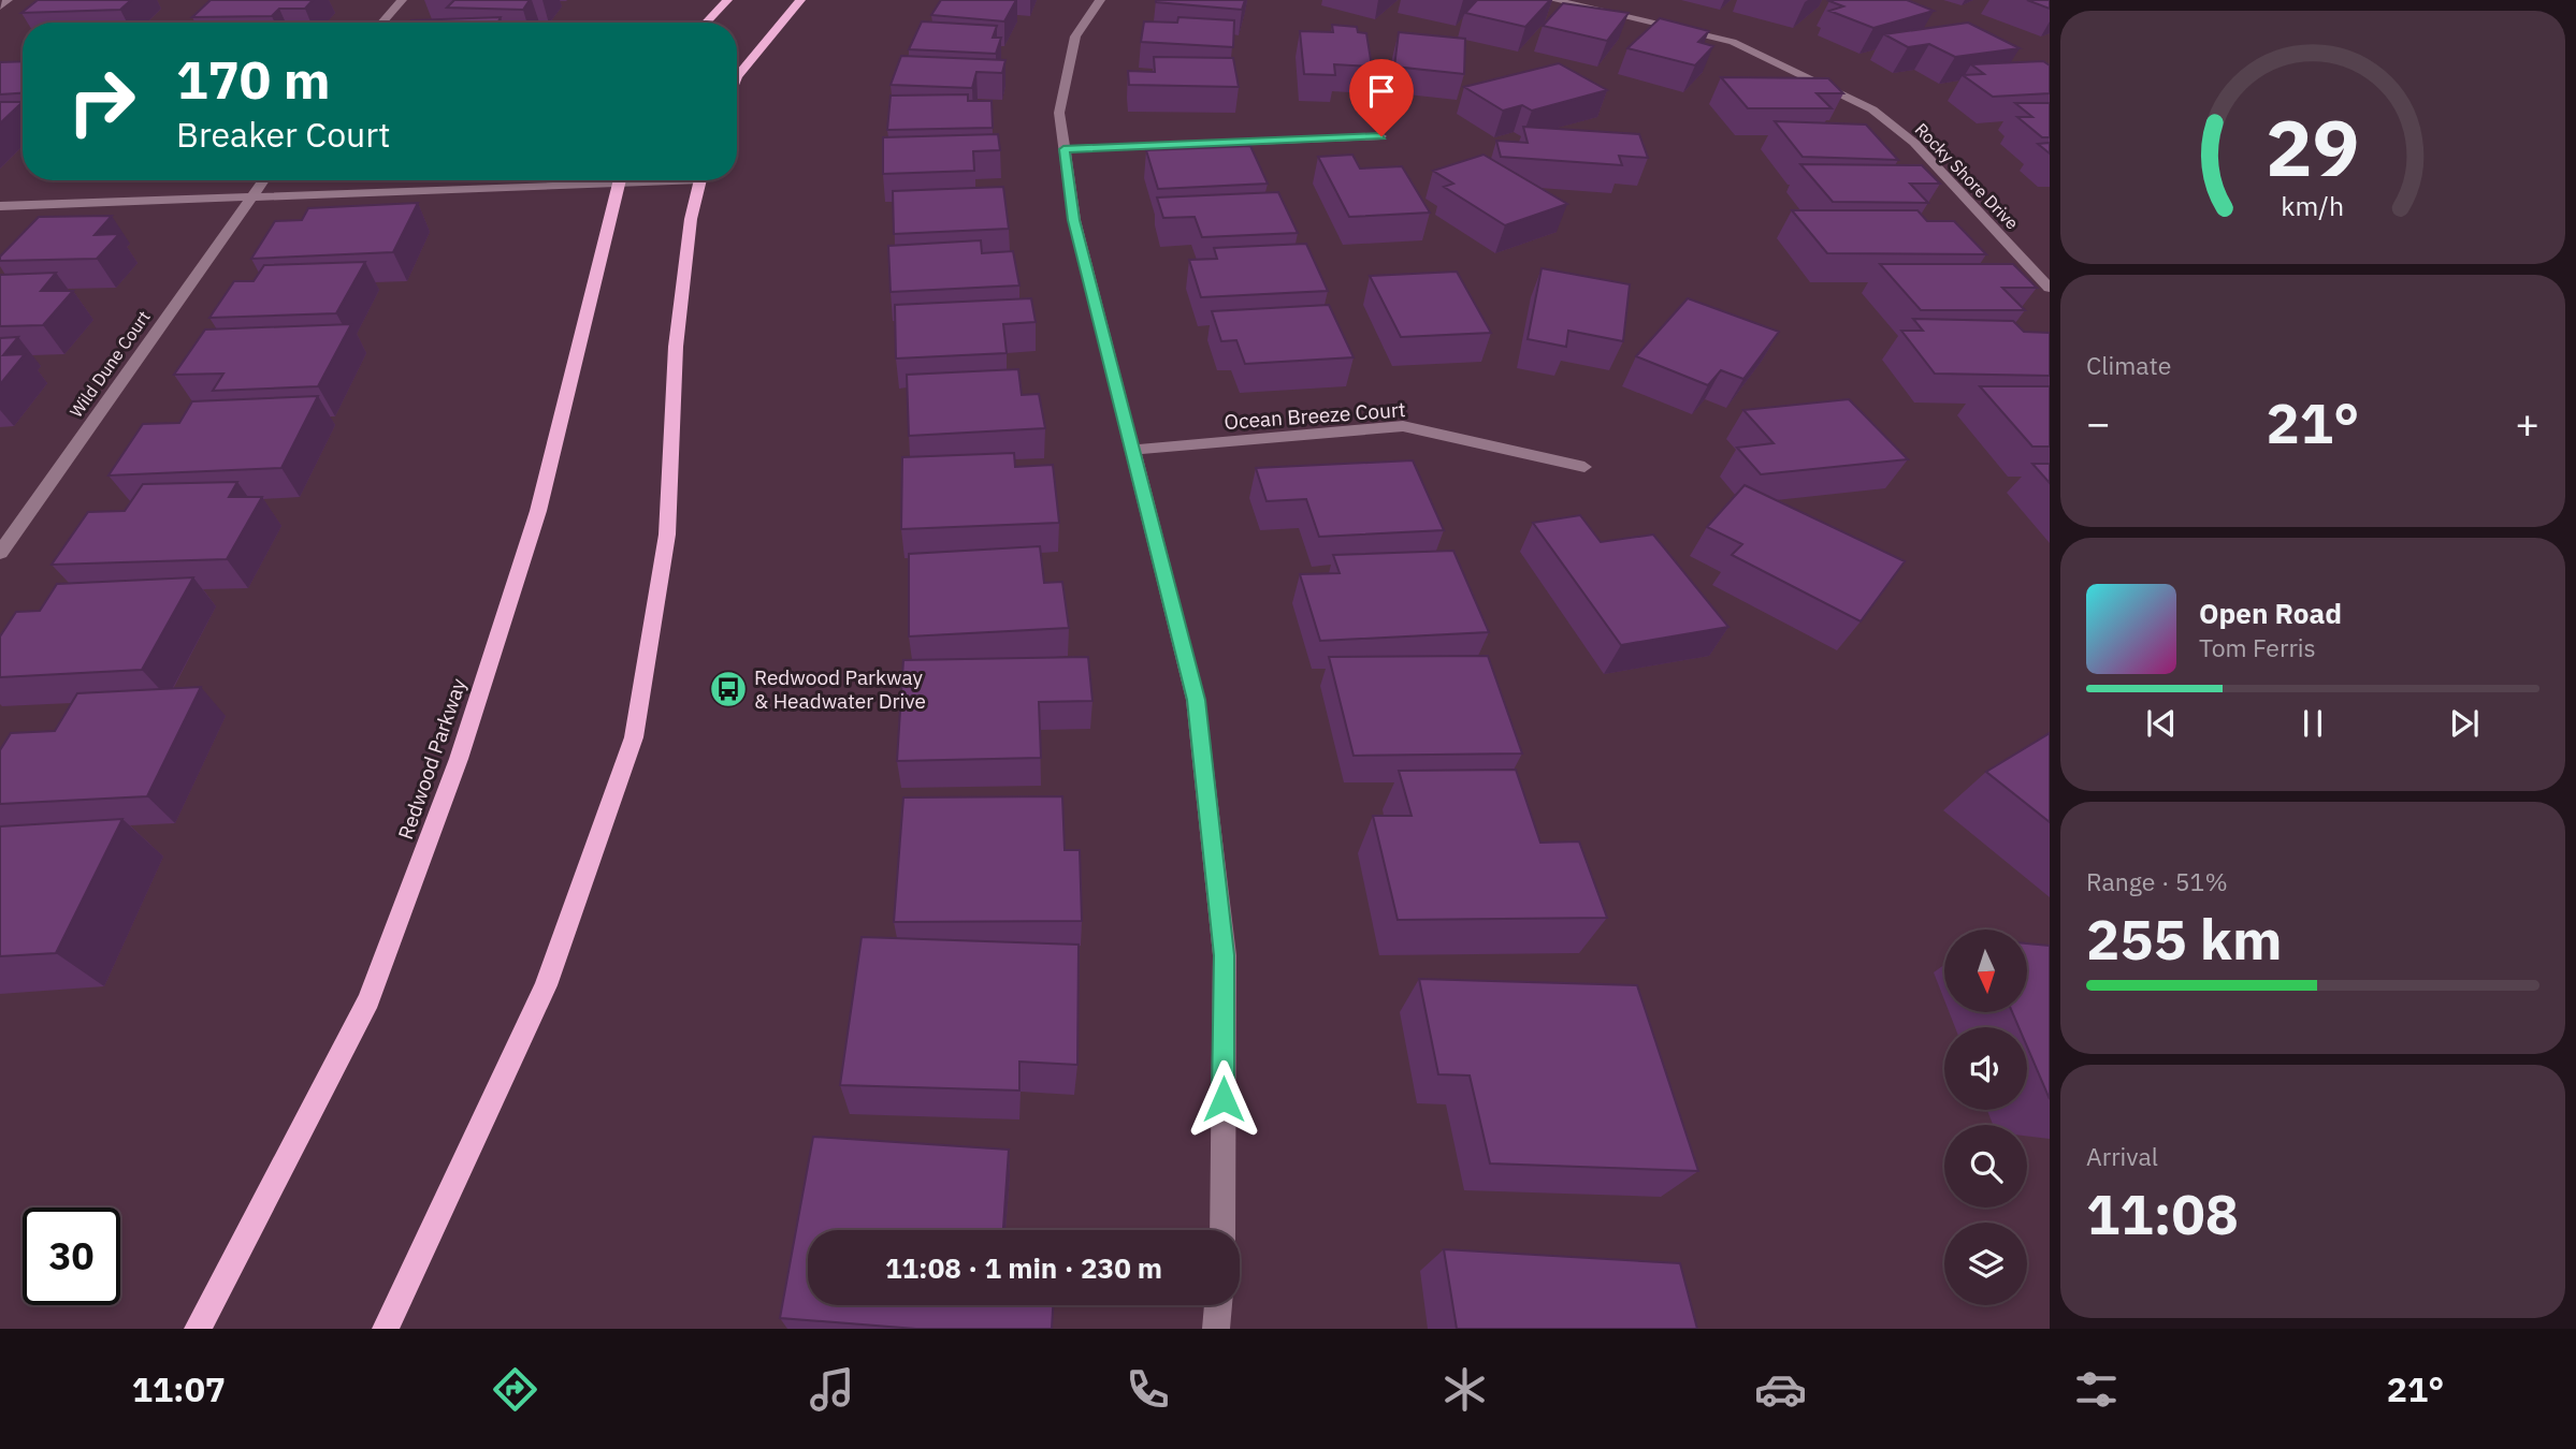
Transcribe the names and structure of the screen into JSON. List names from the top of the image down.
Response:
{
  "streets": {
    "main road": ["Redwood Parkway"],
    "street": ["Rocky Shore Drive", "Wild Dune Court", "Ocean Breeze Court"]
  },
  "places": {
    "bus stop": ["Redwood Parkway & Headwater Drive"]
  },
  "north": "bottom",
  "page": {
    "turn": ["170 m", "Breaker Court"],
    "tile": [
      "Climate",
      ["Range · 51%", "255 km"],
      ["Arrival", "11:08"]
    ],
    "heat": ["−", "21°", "+"],
    "song": ["Open Road", "Tom Ferris"],
    "limit": "30",
    "trip": "11:08 · 1 min · 230 m",
    "tabs": ["11:07", "21°"],
    "gauge": ["29", "km/h"]
  }
}
